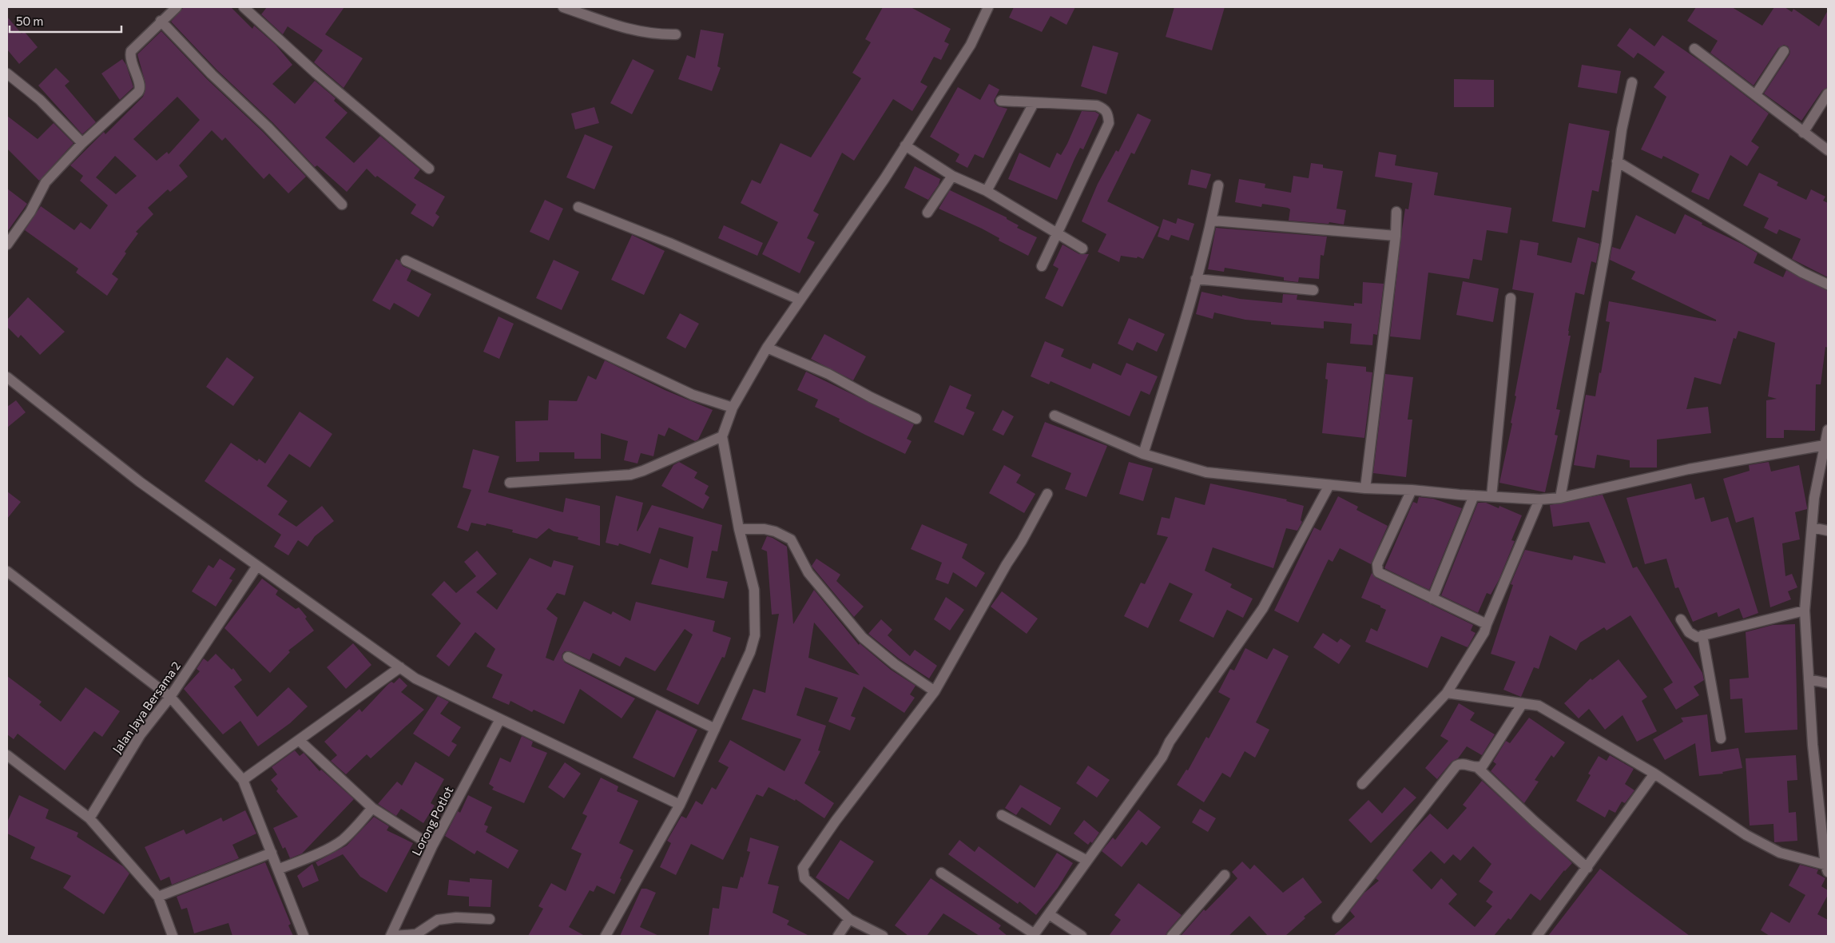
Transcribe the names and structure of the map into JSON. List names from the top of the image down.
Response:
{
  "streets": {
    "street": ["Jalan Jaya Bersama 2", "Lorong Potlot"]
  },
  "scale_bar": "50 m"
}
